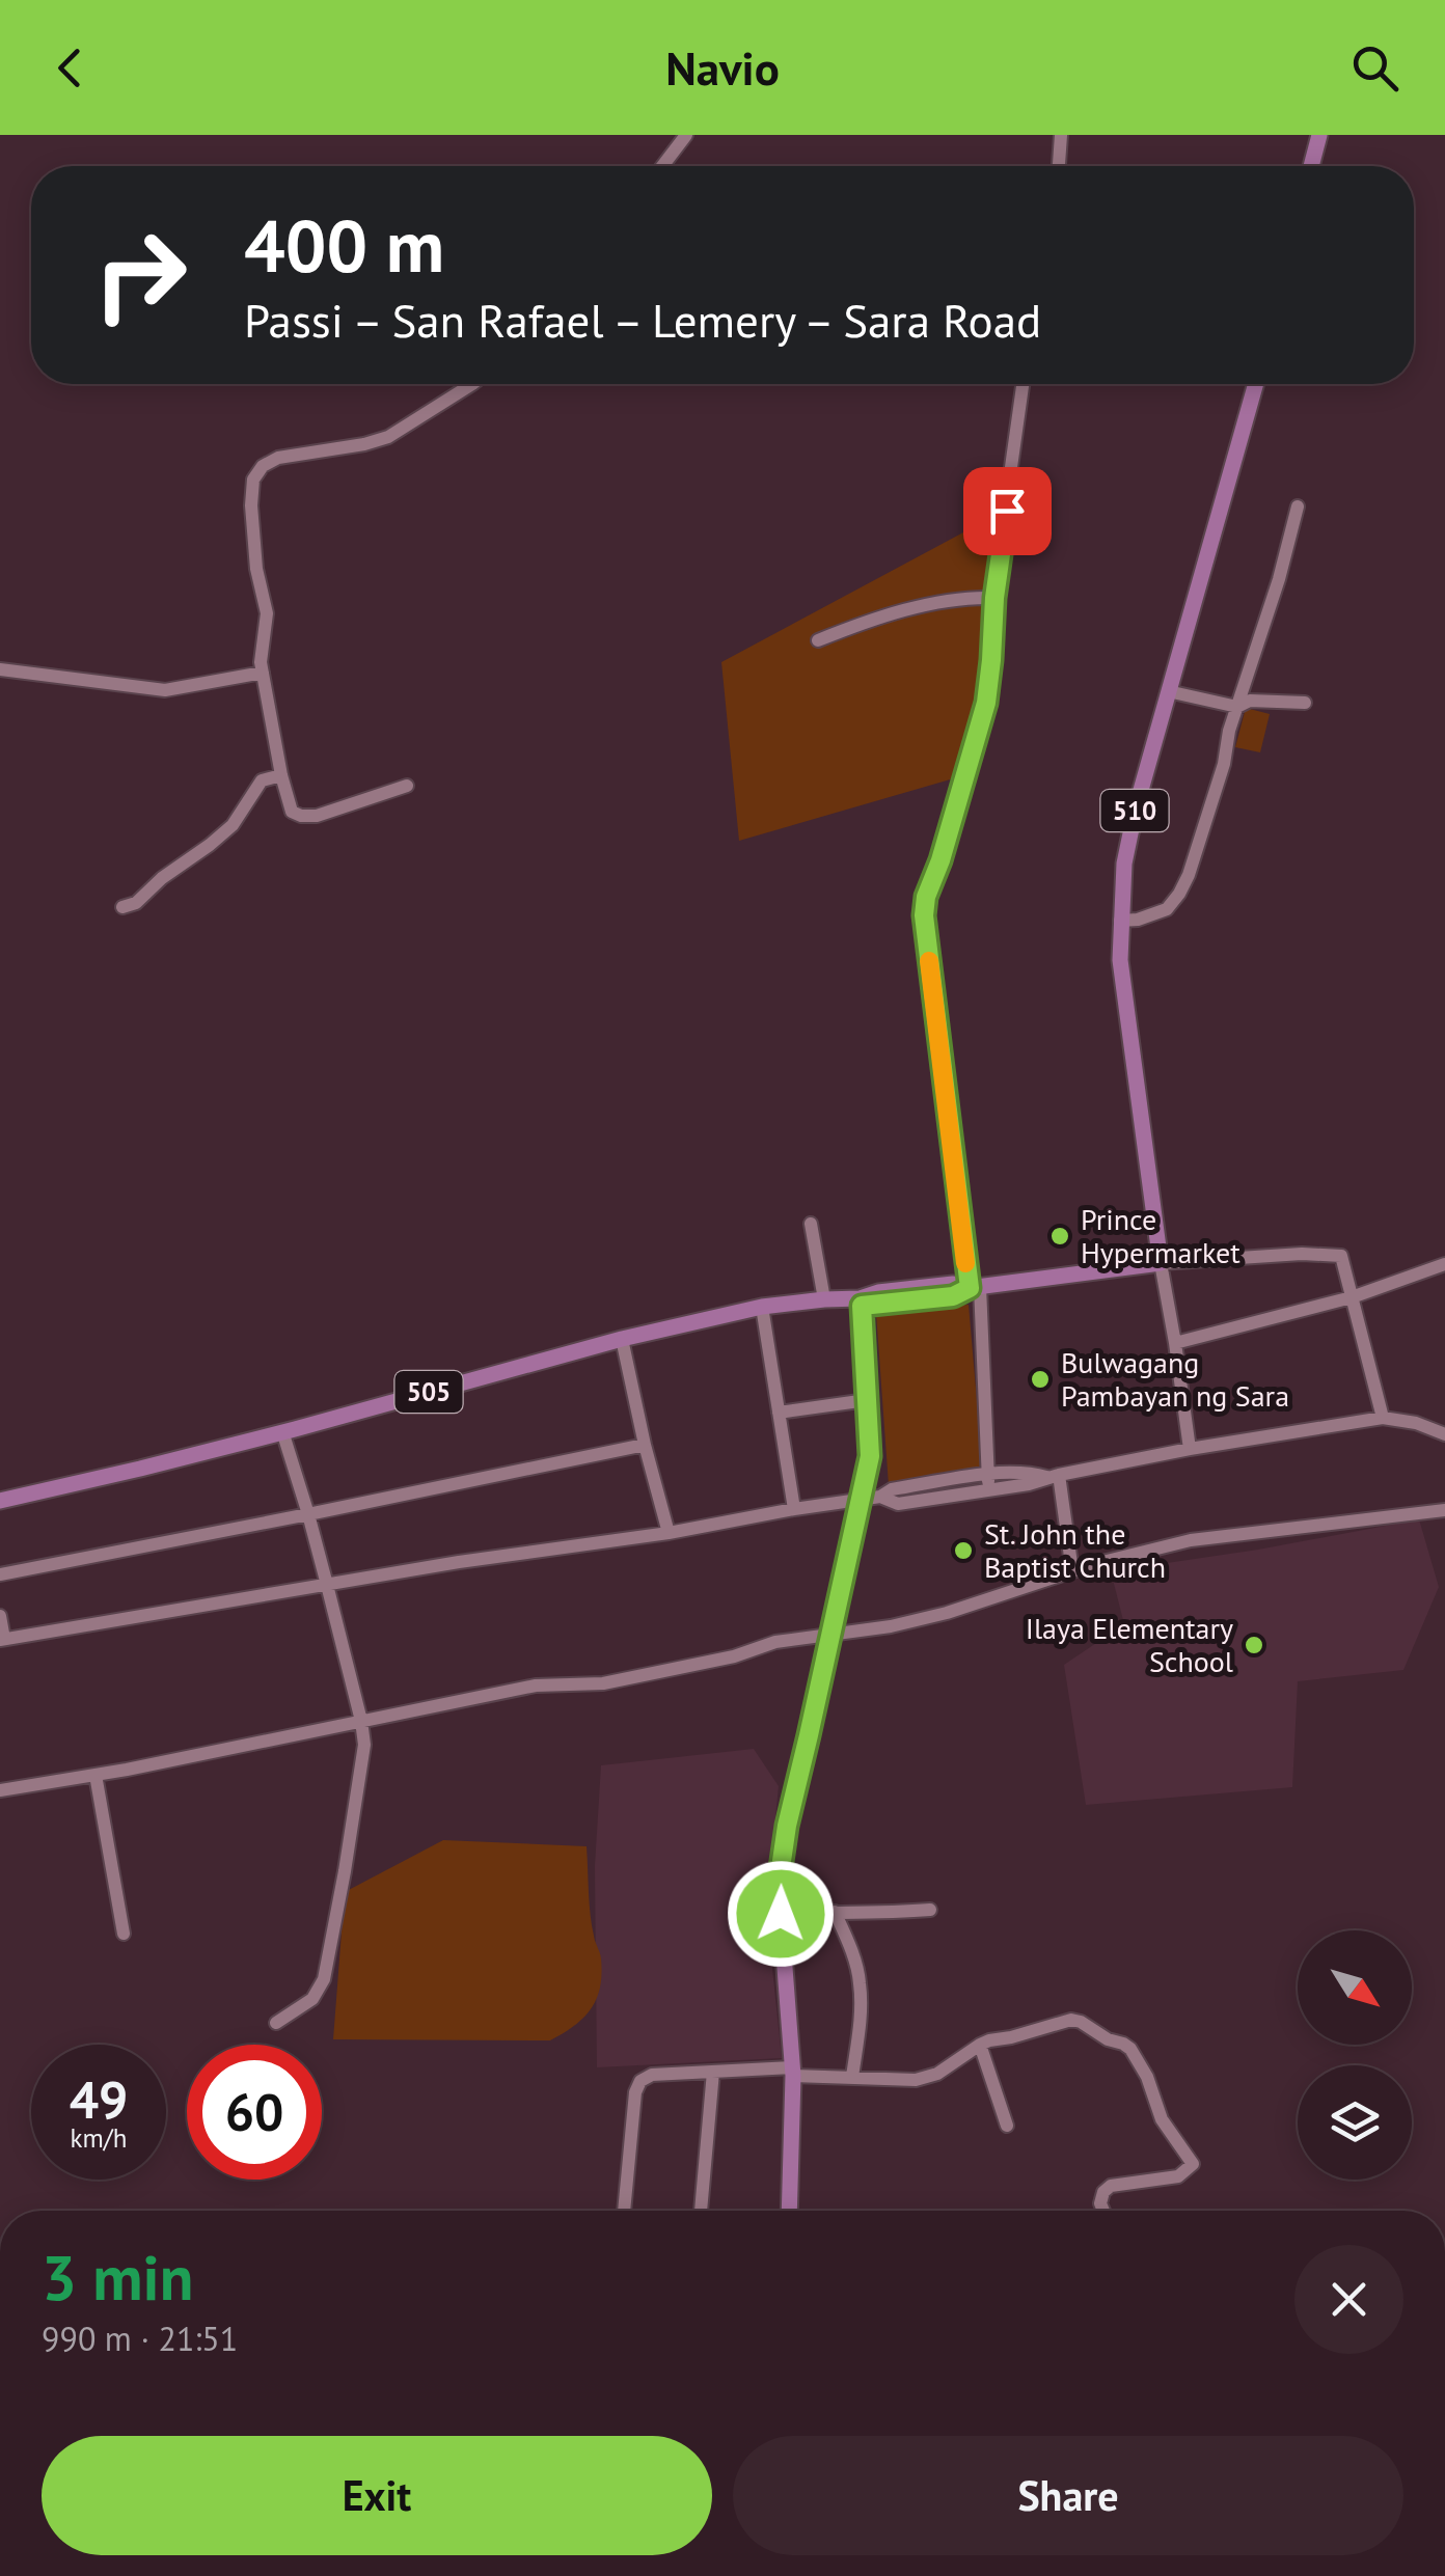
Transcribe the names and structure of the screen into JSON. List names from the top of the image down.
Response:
{
  "streets": {
    "main road": ["510", "505"]
  },
  "places": [
    "Prince Hypermarket",
    "Bulwagang Pambayan ng Sara",
    "St. John the Baptist Church",
    "Ilaya Elementary School"
  ],
  "north": "bottom right",
  "page": {
    "header": "Navio",
    "turn": ["400 m", "Passi – San Rafael – Lemery – Sara Road"],
    "speed": "49 km/h",
    "limit": "60",
    "heading": ["3 min", "990 m · 21:51"],
    "buttons": ["Exit", "Share"]
  }
}
